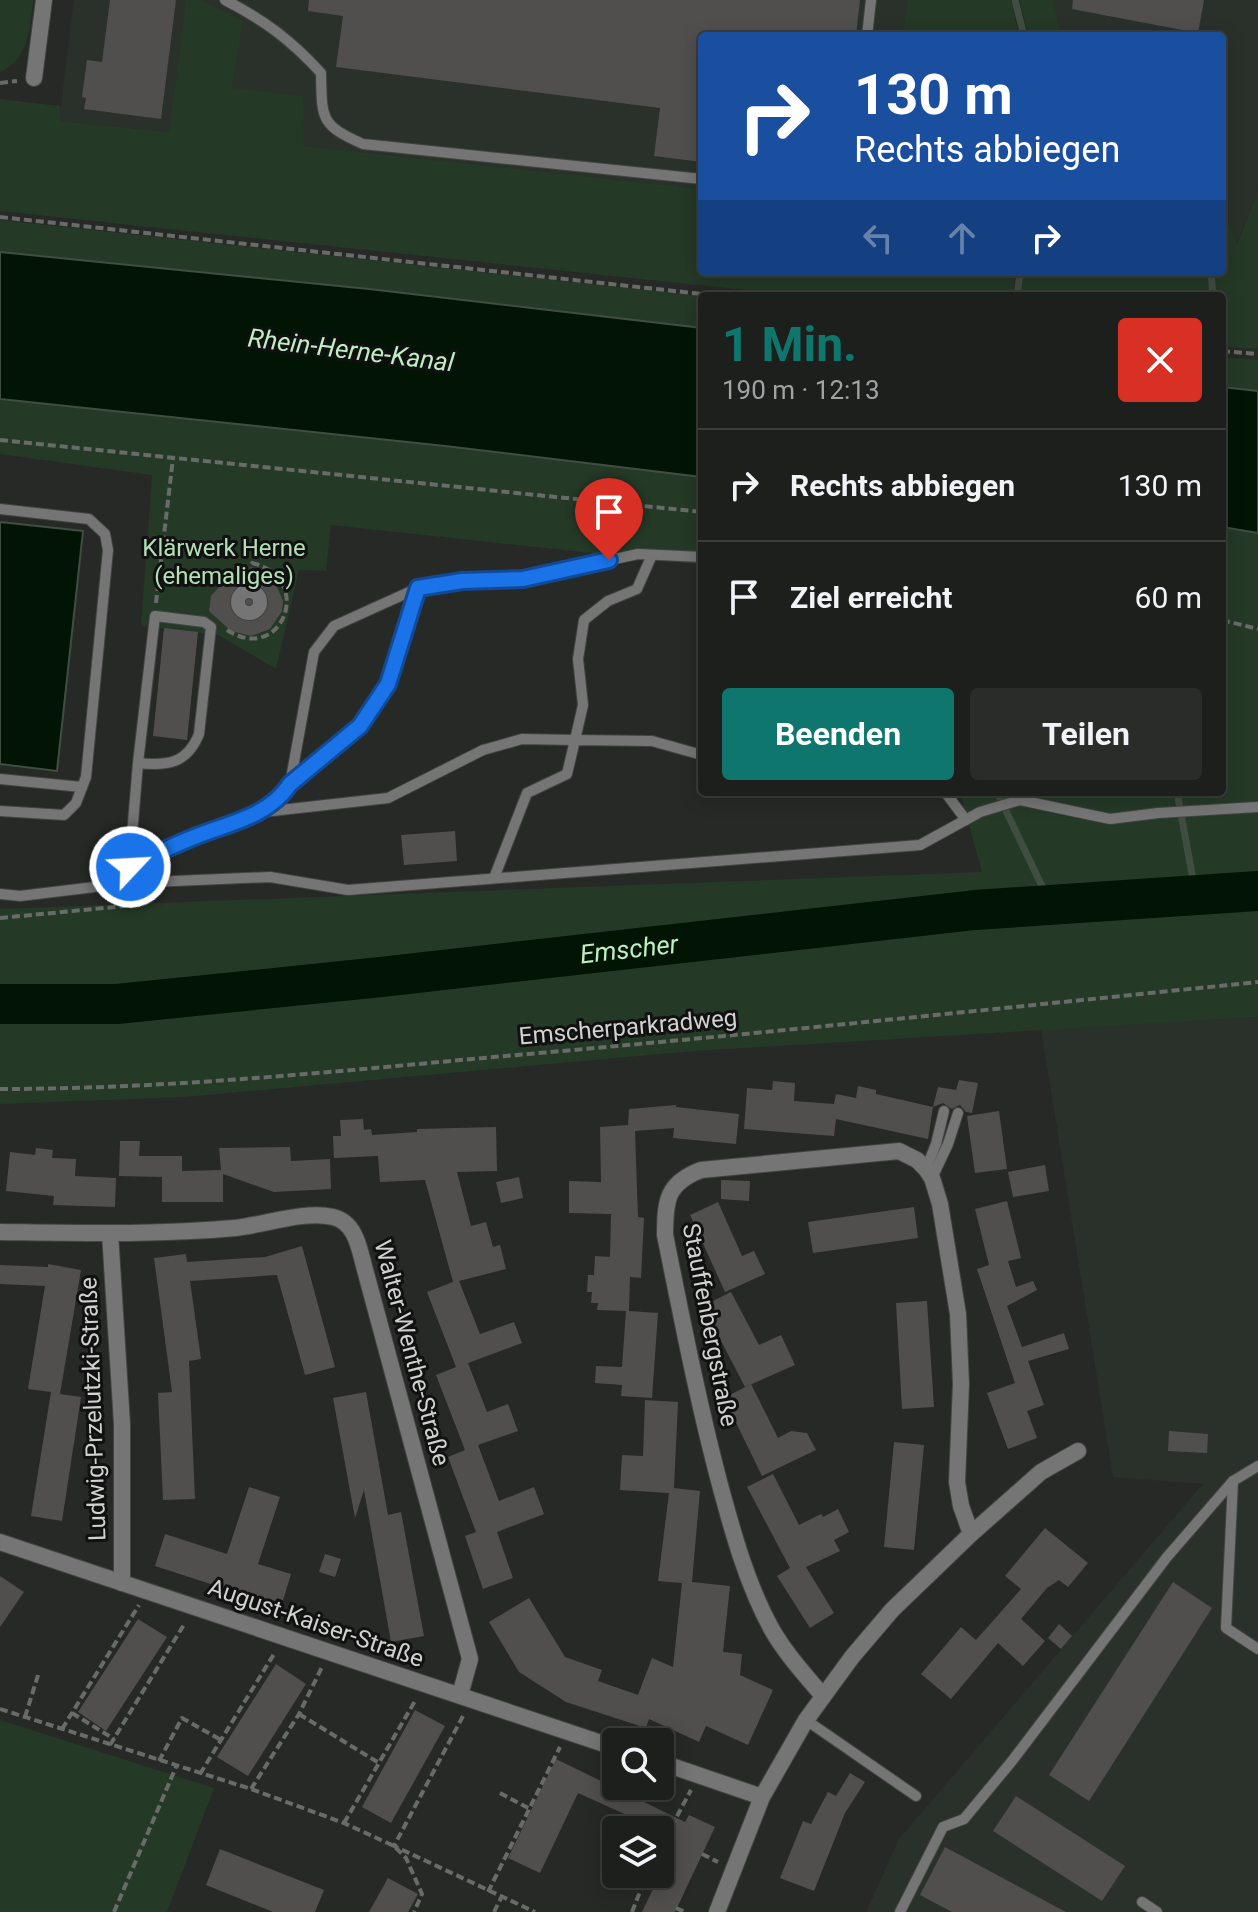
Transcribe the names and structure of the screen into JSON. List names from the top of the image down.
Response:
{
  "streets": {
    "street": [
      "Stauffenbergstraße",
      "Walter-Wenthe-Straße",
      "Ludwig-Przelutzki-Straße",
      "August-Kaiser-Straße"
    ],
    "path": ["Emscherparkradweg"]
  },
  "crossings": [
    ["Walter-Wenthe-Straße", "Ludwig-Przelutzki-Straße"],
    ["Walter-Wenthe-Straße", "August-Kaiser-Straße"],
    ["Ludwig-Przelutzki-Straße", "August-Kaiser-Straße"]
  ],
  "water": ["Rhein-Herne-Kanal", "Emscher"],
  "parks": ["Klärwerk Herne (ehemaliges)"],
  "page": {
    "turn": ["130 m", "Rechts abbiegen"],
    "heading": ["1 Min.", "190 m · 12:13"],
    "list": [
      {
        "name": "Rechts abbiegen",
        "value": "130 m"
      },
      {
        "name": "Ziel erreicht",
        "value": "60 m"
      }
    ],
    "buttons": ["Beenden", "Teilen"]
  }
}
